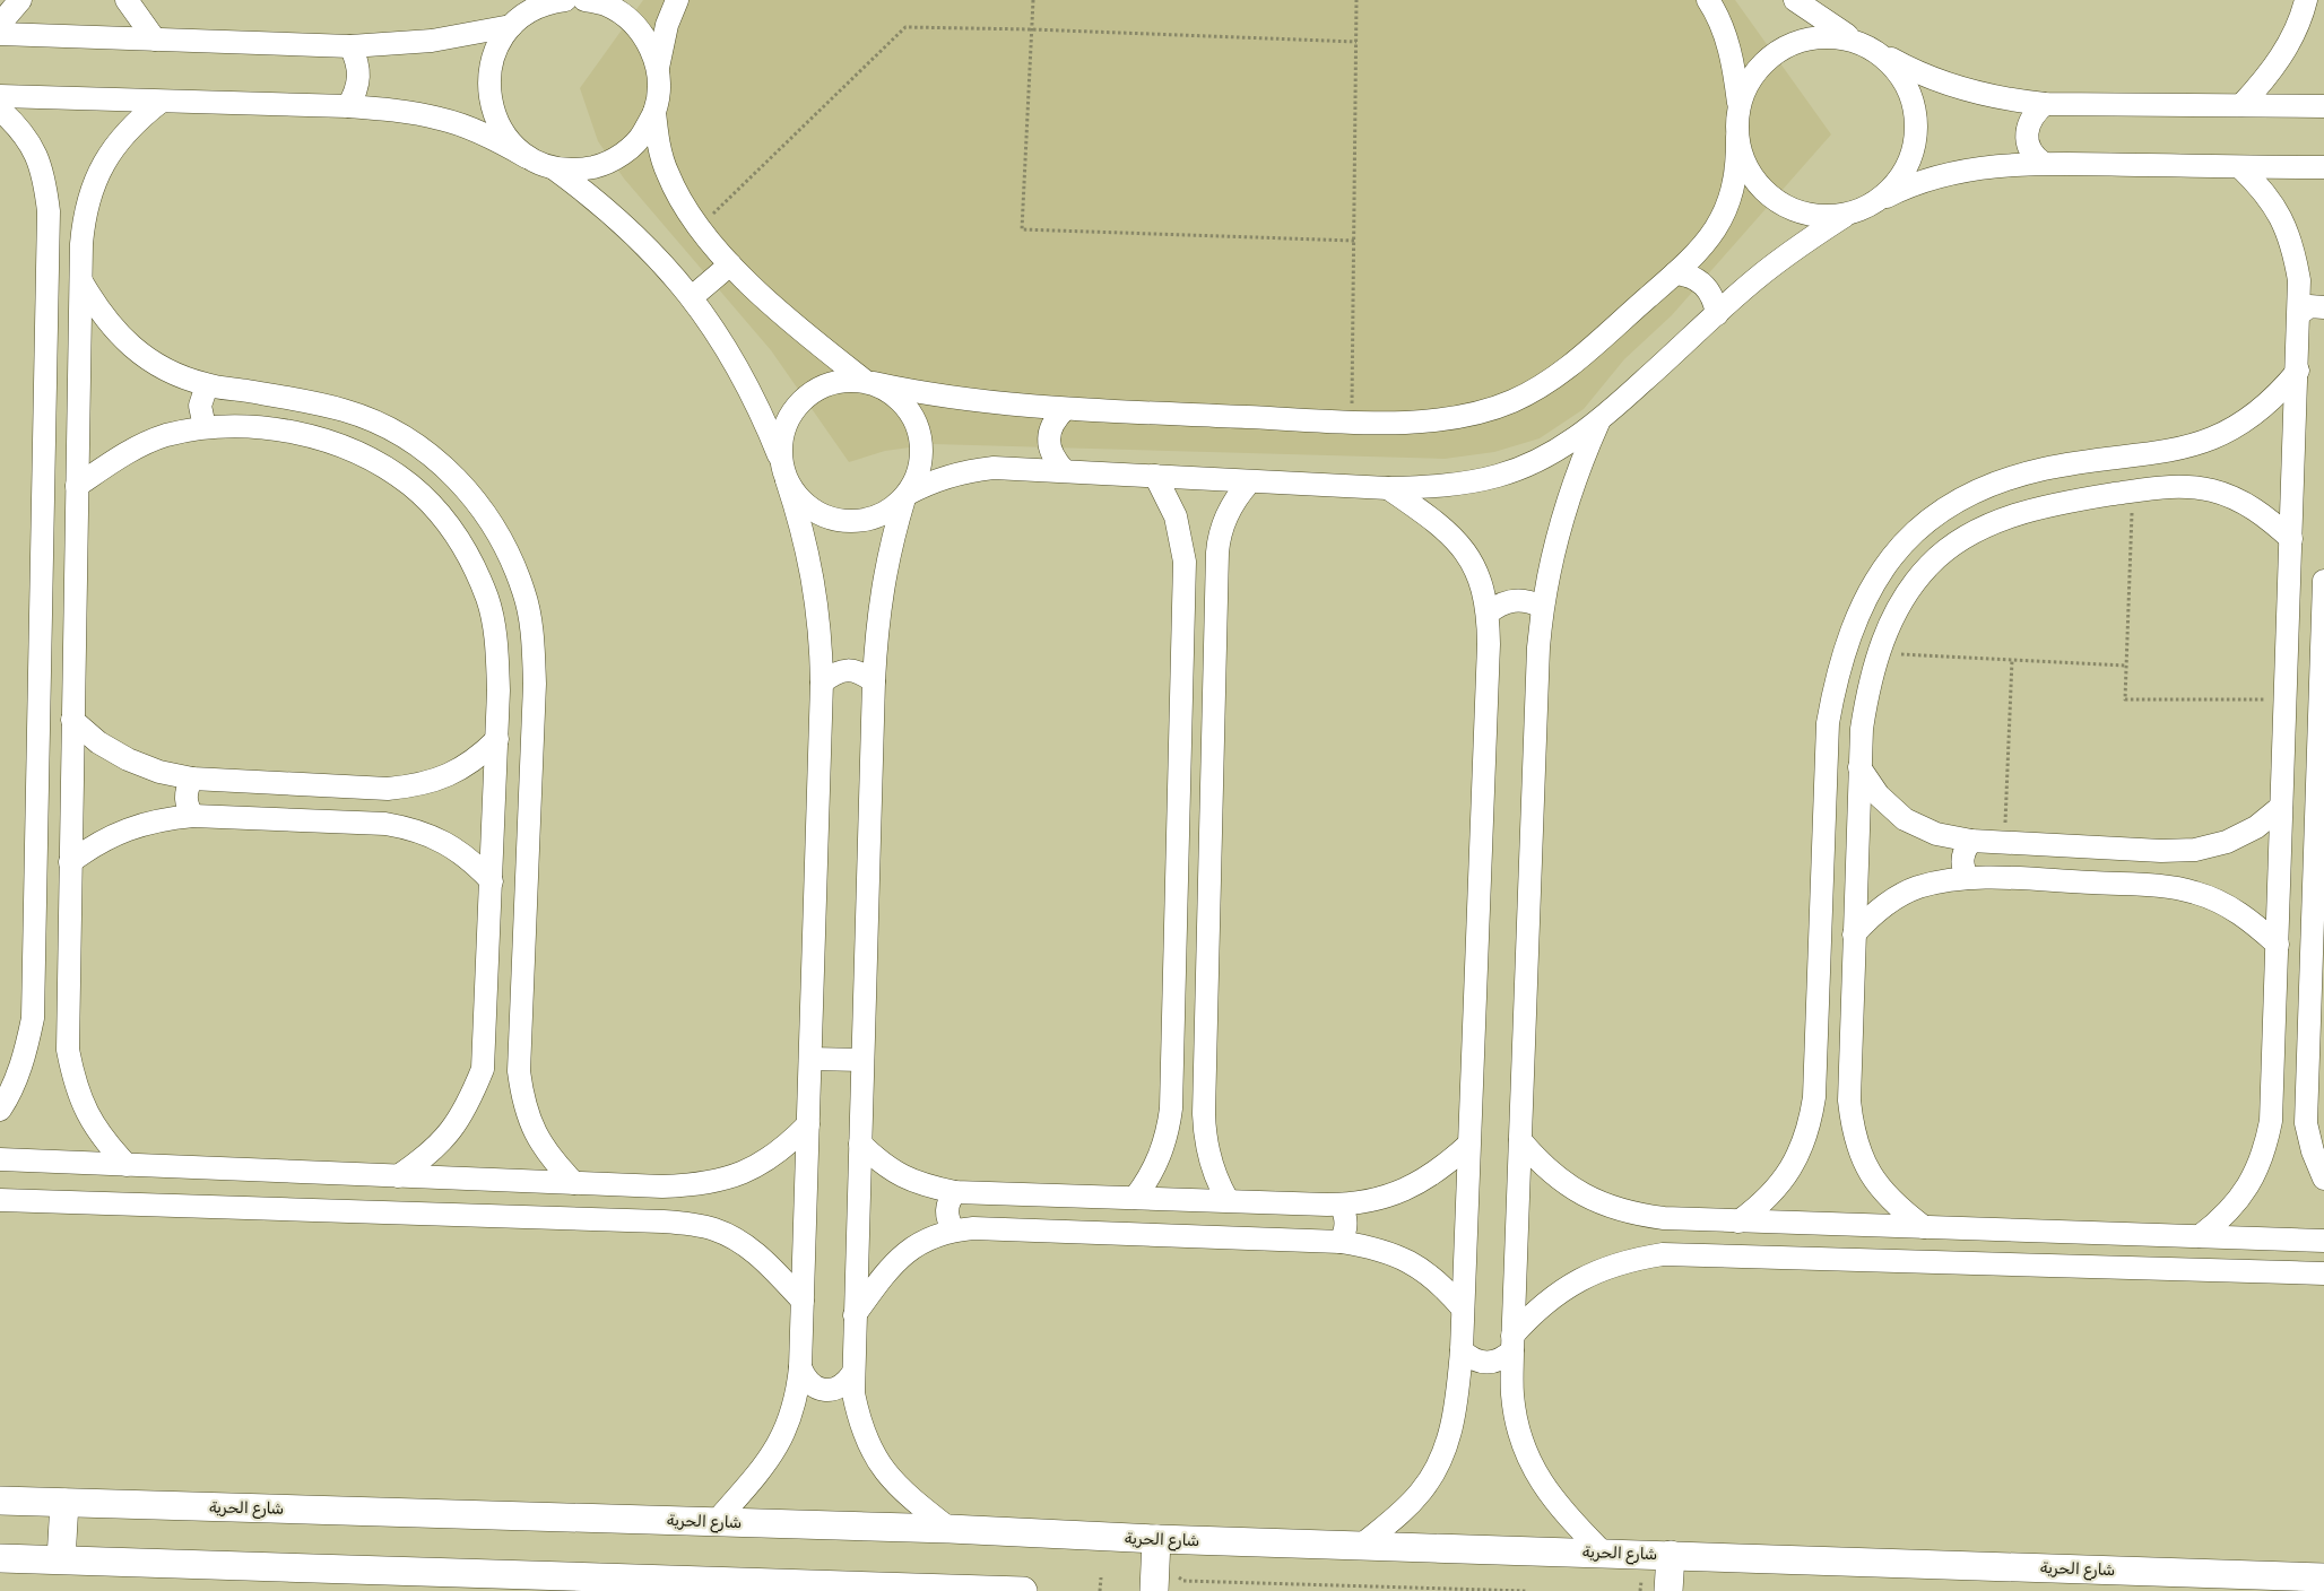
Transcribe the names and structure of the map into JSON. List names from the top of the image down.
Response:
{
  "streets": {
    "street": ["شارع الحرية"]
  }
}
